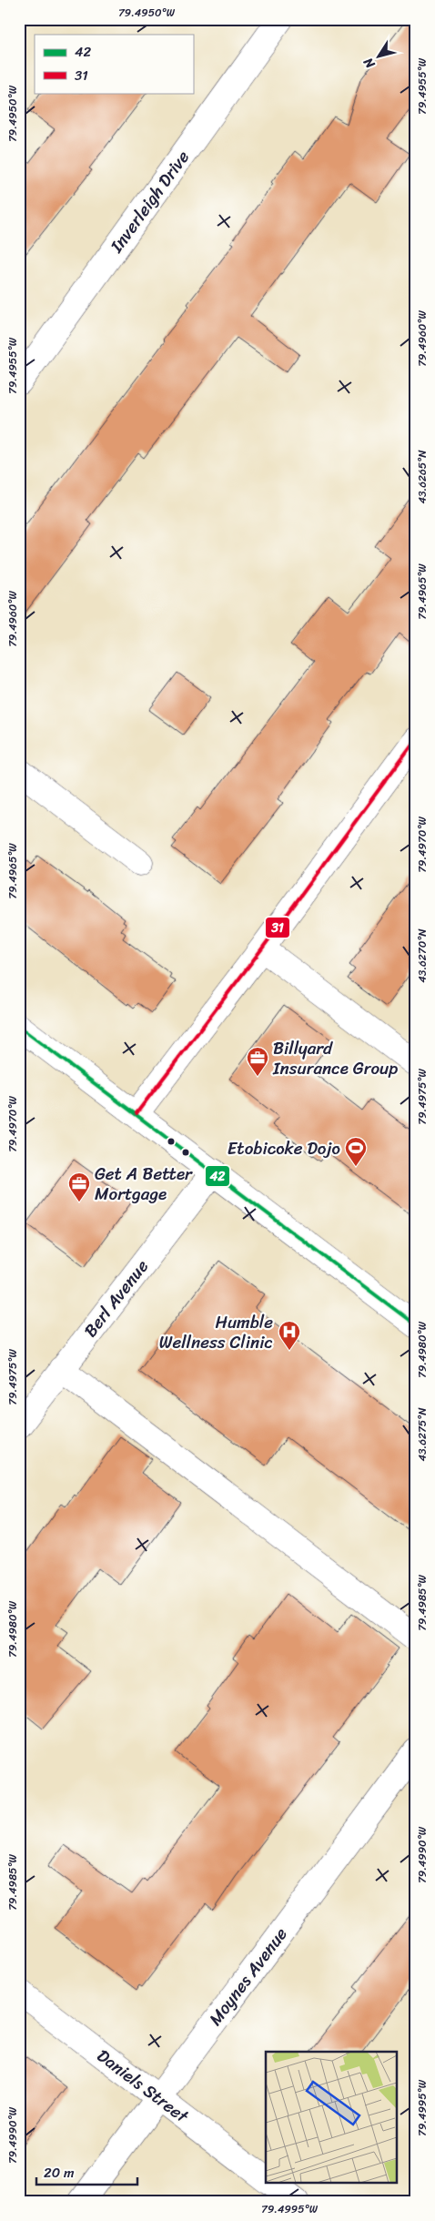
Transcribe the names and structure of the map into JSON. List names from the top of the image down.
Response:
{
  "streets": {
    "street": [
      "Inverleigh Drive",
      "Berl Avenue",
      "Moynes Avenue",
      "Daniels Street"
    ]
  },
  "crossings": [
    ["Moynes Avenue", "Daniels Street"]
  ],
  "places": {
    "office": ["Billyard Insurance Group", "Get A Better Mortgage"],
    "sports": ["Etobicoke Dojo"],
    "hospital": ["Humble Wellness Clinic"]
  },
  "lines": ["transit line 31", "transit line 42"],
  "legend": ["42", "31"],
  "scale_bar": "20 m",
  "north": "bottom left",
  "coordinates": [
    "79.4950°W",
    "79.4955°W",
    "79.4960°W",
    "43.6265°N",
    "79.4965°W",
    "79.4970°W",
    "43.6270°N",
    "79.4975°W",
    "79.4980°W",
    "43.6275°N",
    "79.4985°W",
    "79.4990°W",
    "79.4995°W"
  ]
}
